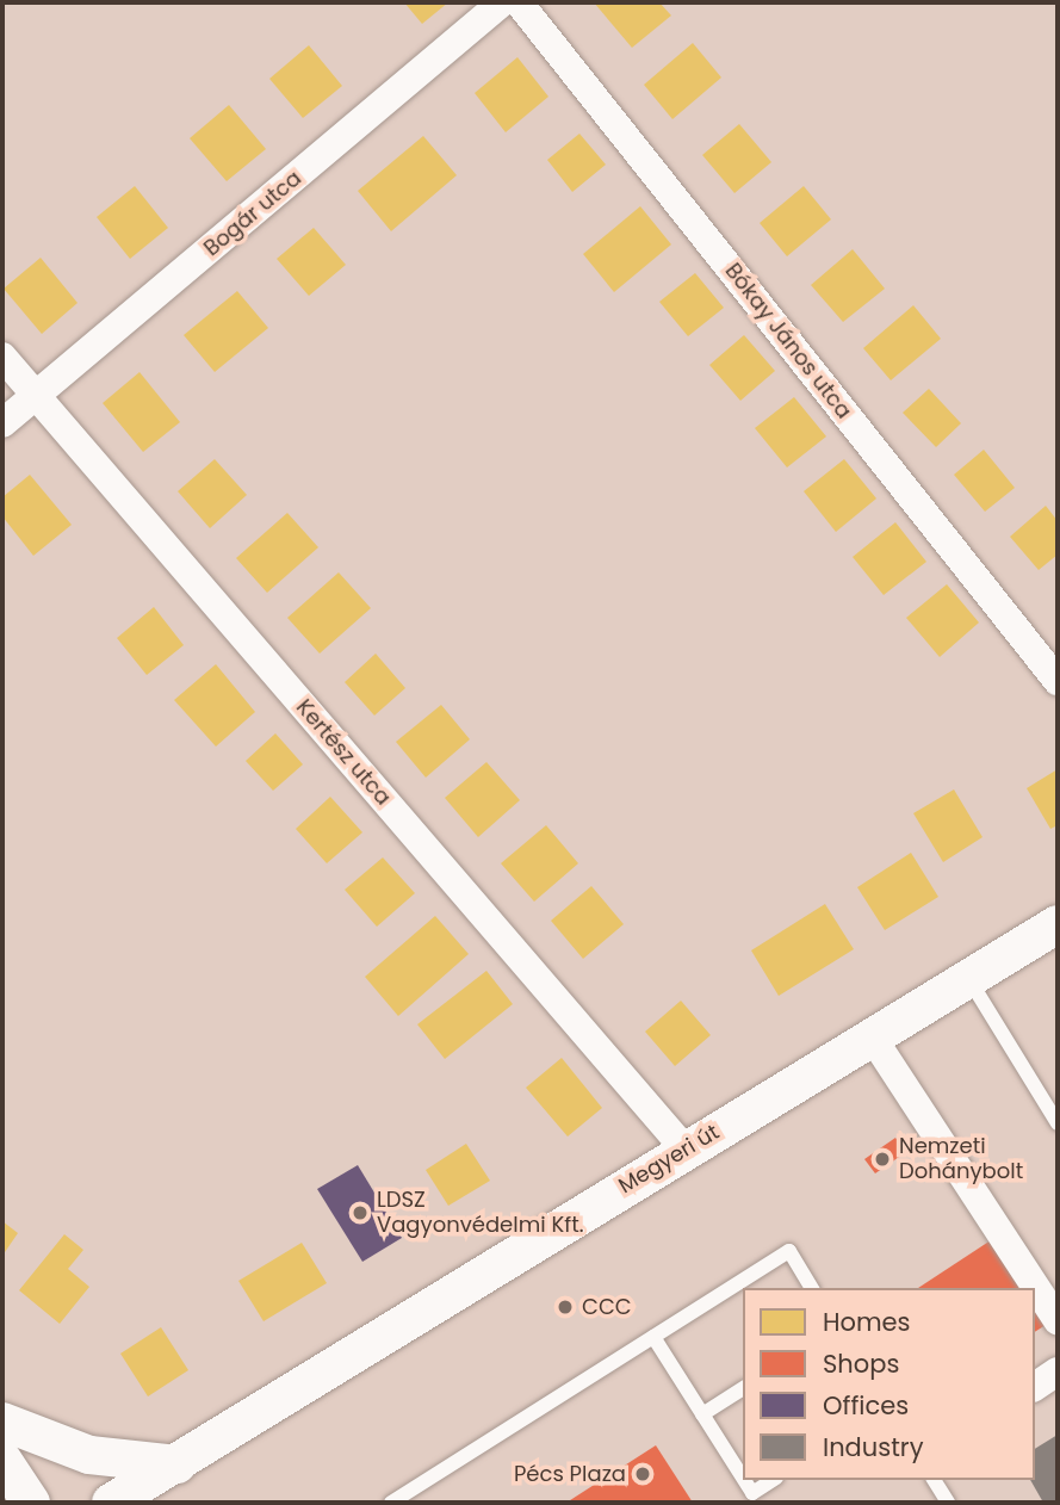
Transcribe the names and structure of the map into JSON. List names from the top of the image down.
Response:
{
  "streets": {
    "street": [
      "Bogár utca",
      "Bókay János utca",
      "Kertész utca",
      "Megyeri út"
    ]
  },
  "crossings": [
    ["Bogár utca", "Kertész utca"],
    ["Kertész utca", "Megyeri út"]
  ],
  "places": [
    "Nemzeti Dohánybolt",
    "LDSZ Vagyonvédelmi Kft.",
    "CCC",
    "Pécs Plaza"
  ],
  "legend": [
    "Homes",
    "Shops",
    "Offices",
    "Industry"
  ]
}
